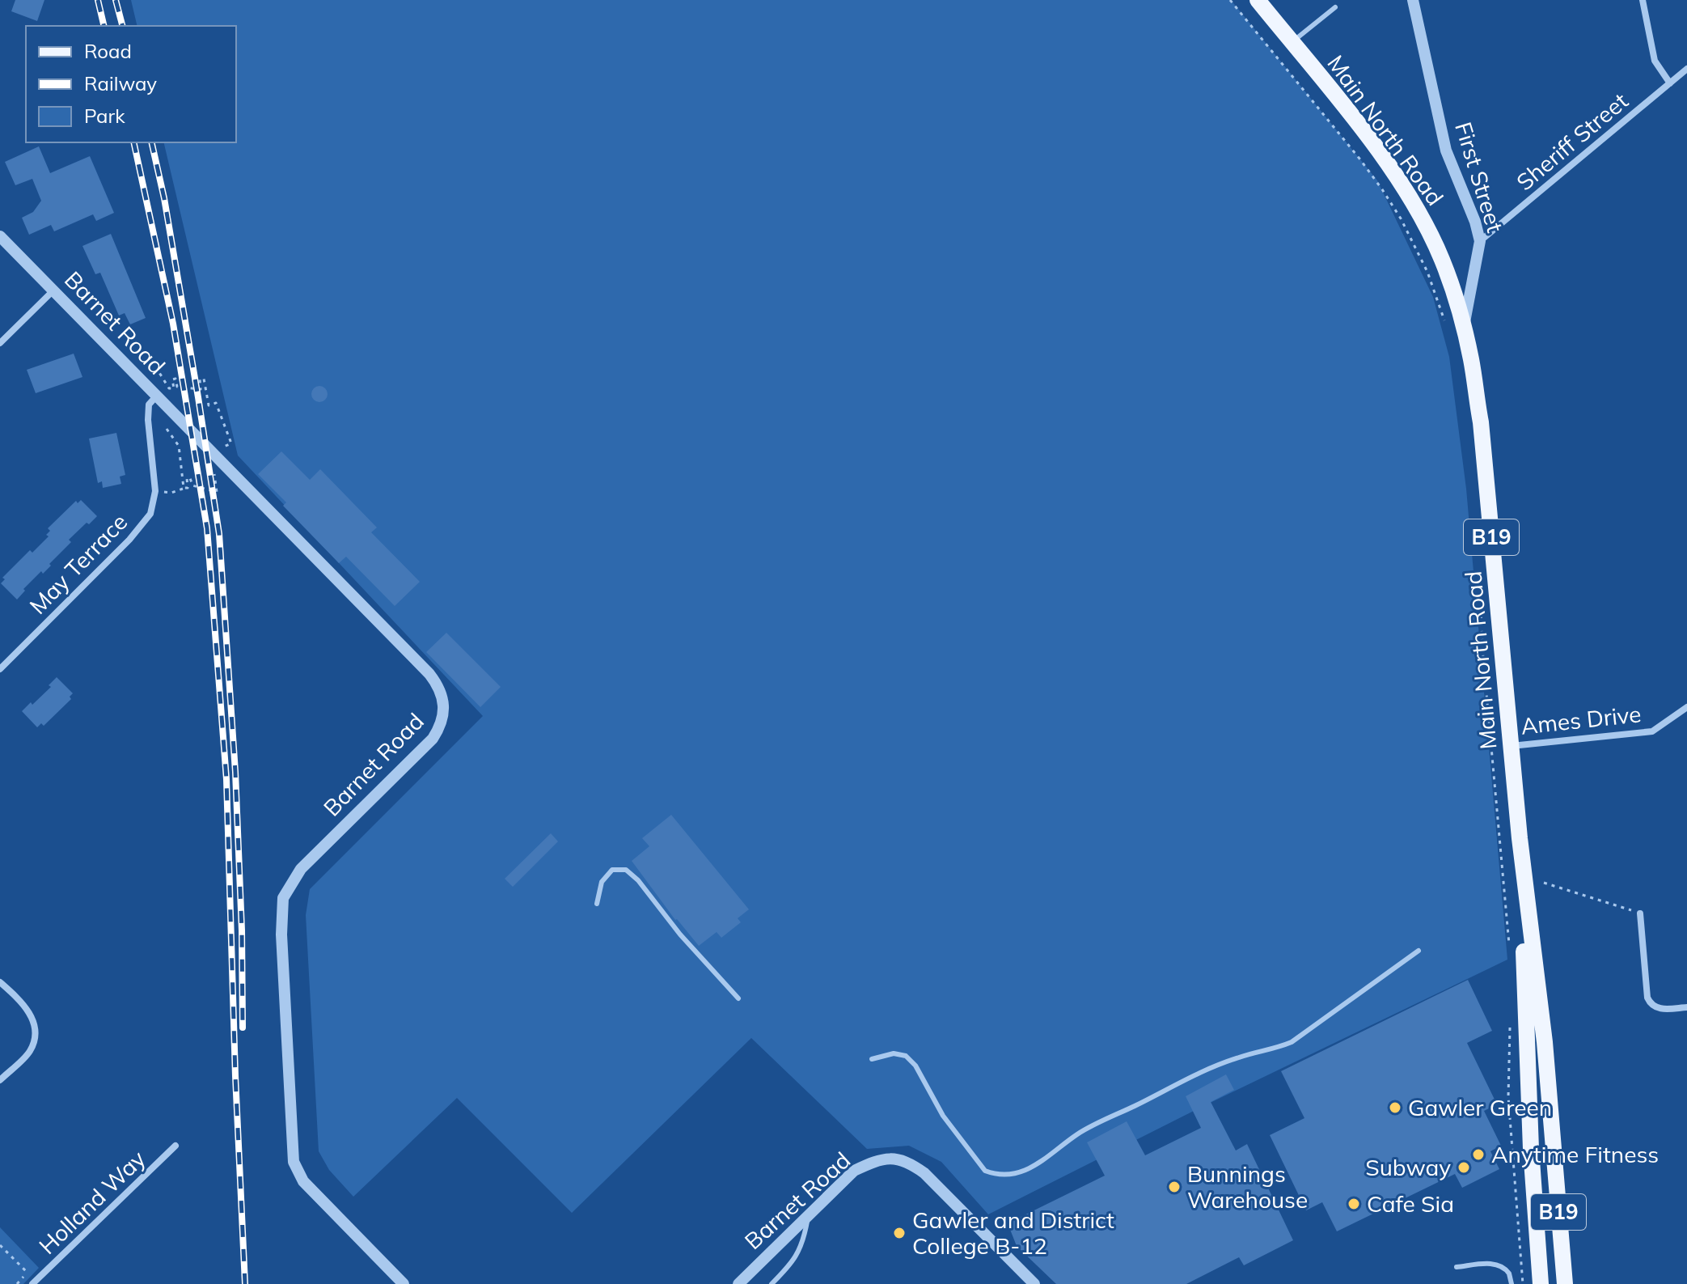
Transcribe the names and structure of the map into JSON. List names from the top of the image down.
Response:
{
  "streets": {
    "main road": ["Main North Road", "B19"],
    "street": [
      "Sheriff Street",
      "First Street",
      "Barnet Road",
      "May Terrace",
      "Ames Drive",
      "Holland Way"
    ]
  },
  "crossings": [
    ["Main North Road", "First Street"],
    ["Main North Road", "Ames Drive"],
    ["Sheriff Street", "First Street"],
    ["Barnet Road", "May Terrace"]
  ],
  "places": [
    "Gawler Green",
    "Anytime Fitness",
    "Subway",
    "Bunnings Warehouse",
    "Cafe Sia",
    "Gawler and District College B-12"
  ],
  "legend": ["Road", "Railway", "Park"]
}
